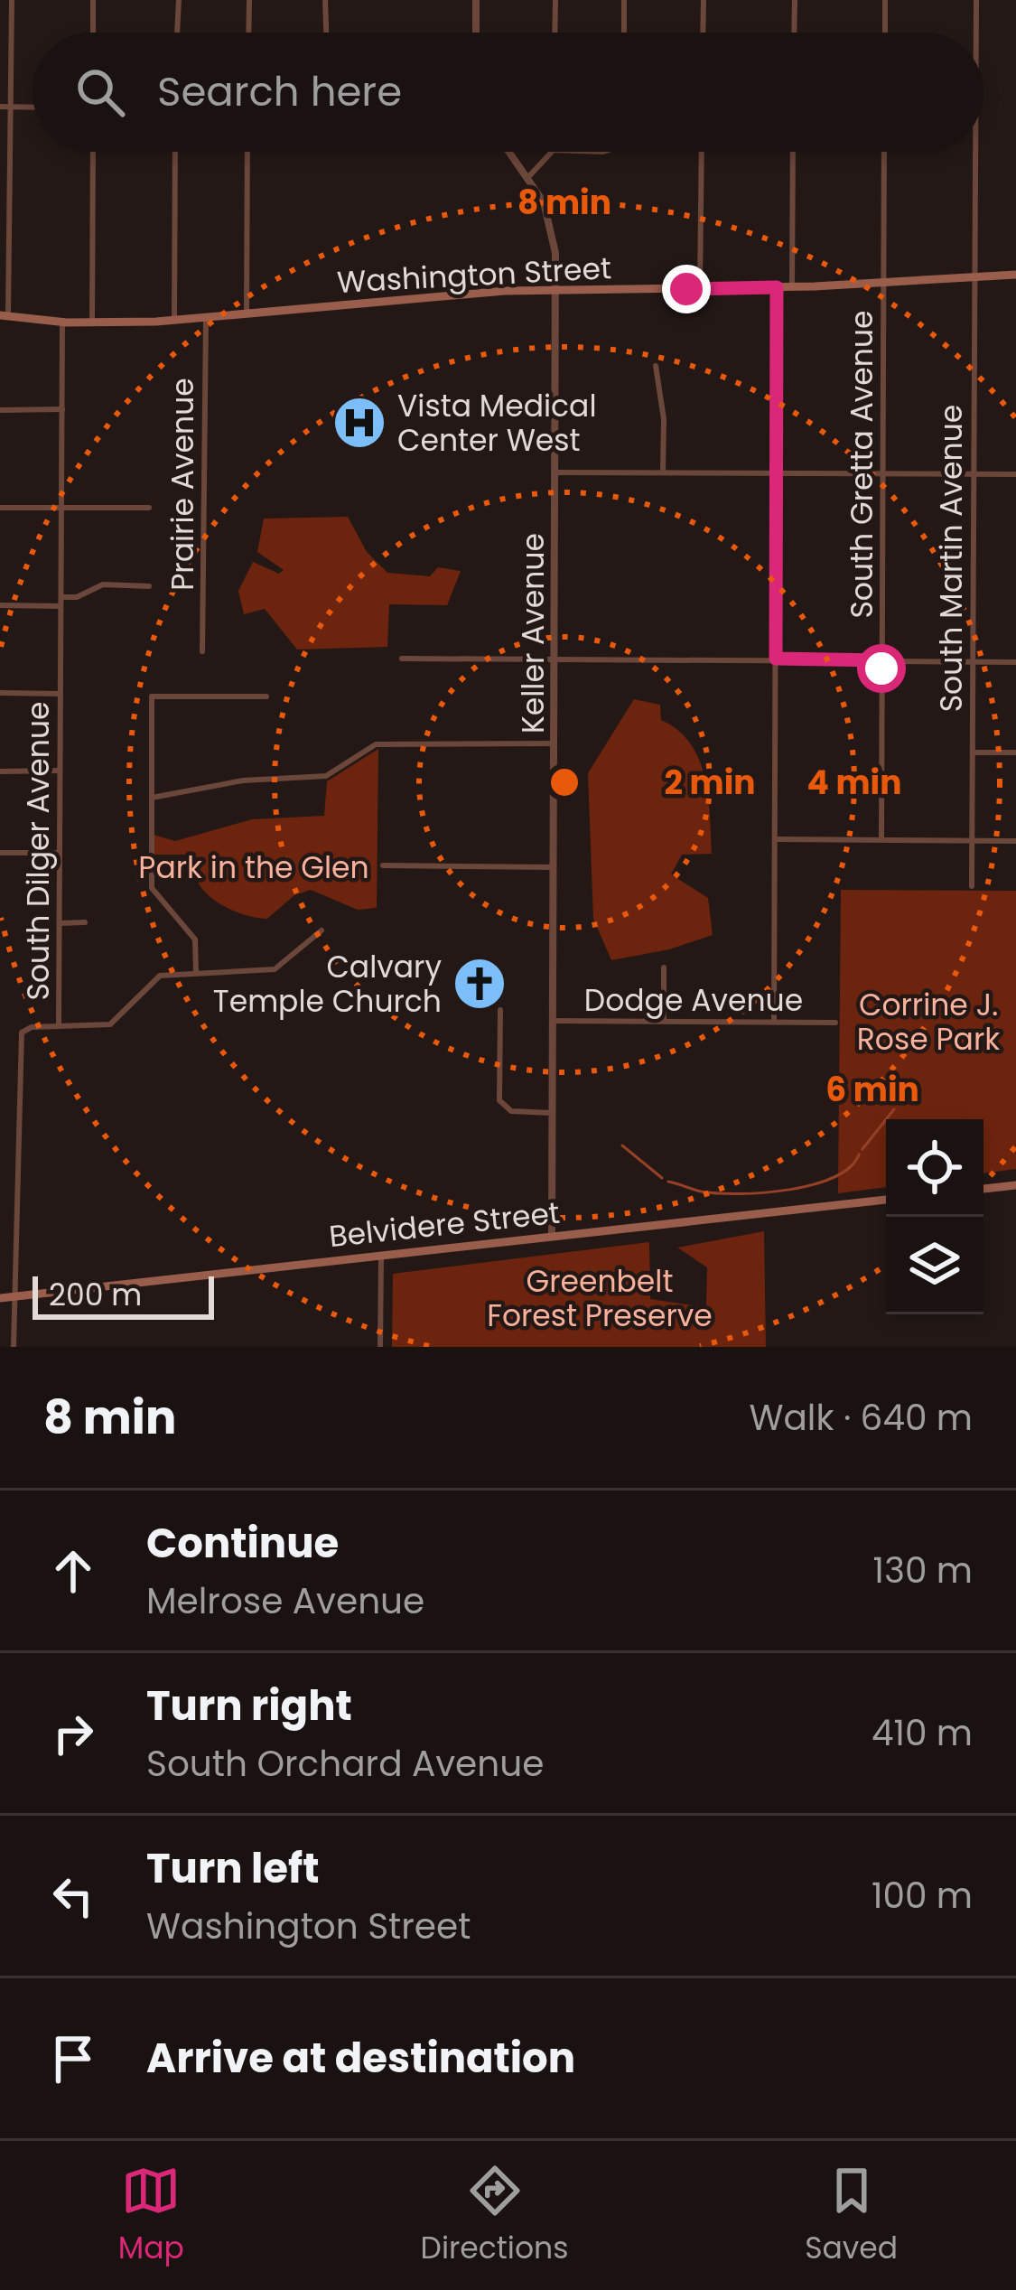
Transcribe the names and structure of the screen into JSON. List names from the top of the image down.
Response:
{
  "streets": {
    "main road": ["Washington Street", "Belvidere Street"],
    "street": [
      "South Gretta Avenue",
      "Prairie Avenue",
      "South Martin Avenue",
      "Keller Avenue",
      "South Dilger Avenue",
      "Dodge Avenue"
    ]
  },
  "crossings": [
    ["Washington Street", "South Gretta Avenue"],
    ["Washington Street", "Prairie Avenue"],
    ["Washington Street", "South Martin Avenue"],
    ["Washington Street", "Keller Avenue"],
    ["Washington Street", "South Dilger Avenue"],
    ["Keller Avenue", "Dodge Avenue"],
    ["Keller Avenue", "Belvidere Street"],
    ["South Dilger Avenue", "Belvidere Street"]
  ],
  "parks": ["Park in the Glen", "Corrine J. Rose Park", "Greenbelt Forest Preserve"],
  "places": {
    "hospital": ["Vista Medical Center West"],
    "church": ["Calvary Temple Church"]
  },
  "scale_bar": "200 m",
  "page": {
    "search": "Search here",
    "scale": "200 m",
    "heading": ["8 min", "Walk · 640 m"],
    "list": [
      ["Continue", "Melrose Avenue", "130 m"],
      ["Turn right", "South Orchard Avenue", "410 m"],
      ["Turn left", "Washington Street", "100 m"],
      "Arrive at destination"
    ],
    "nav": ["Map", "Directions", "Saved"]
  },
  "rings": [
    "8 min",
    "2 min",
    "4 min",
    "6 min"
  ]
}
